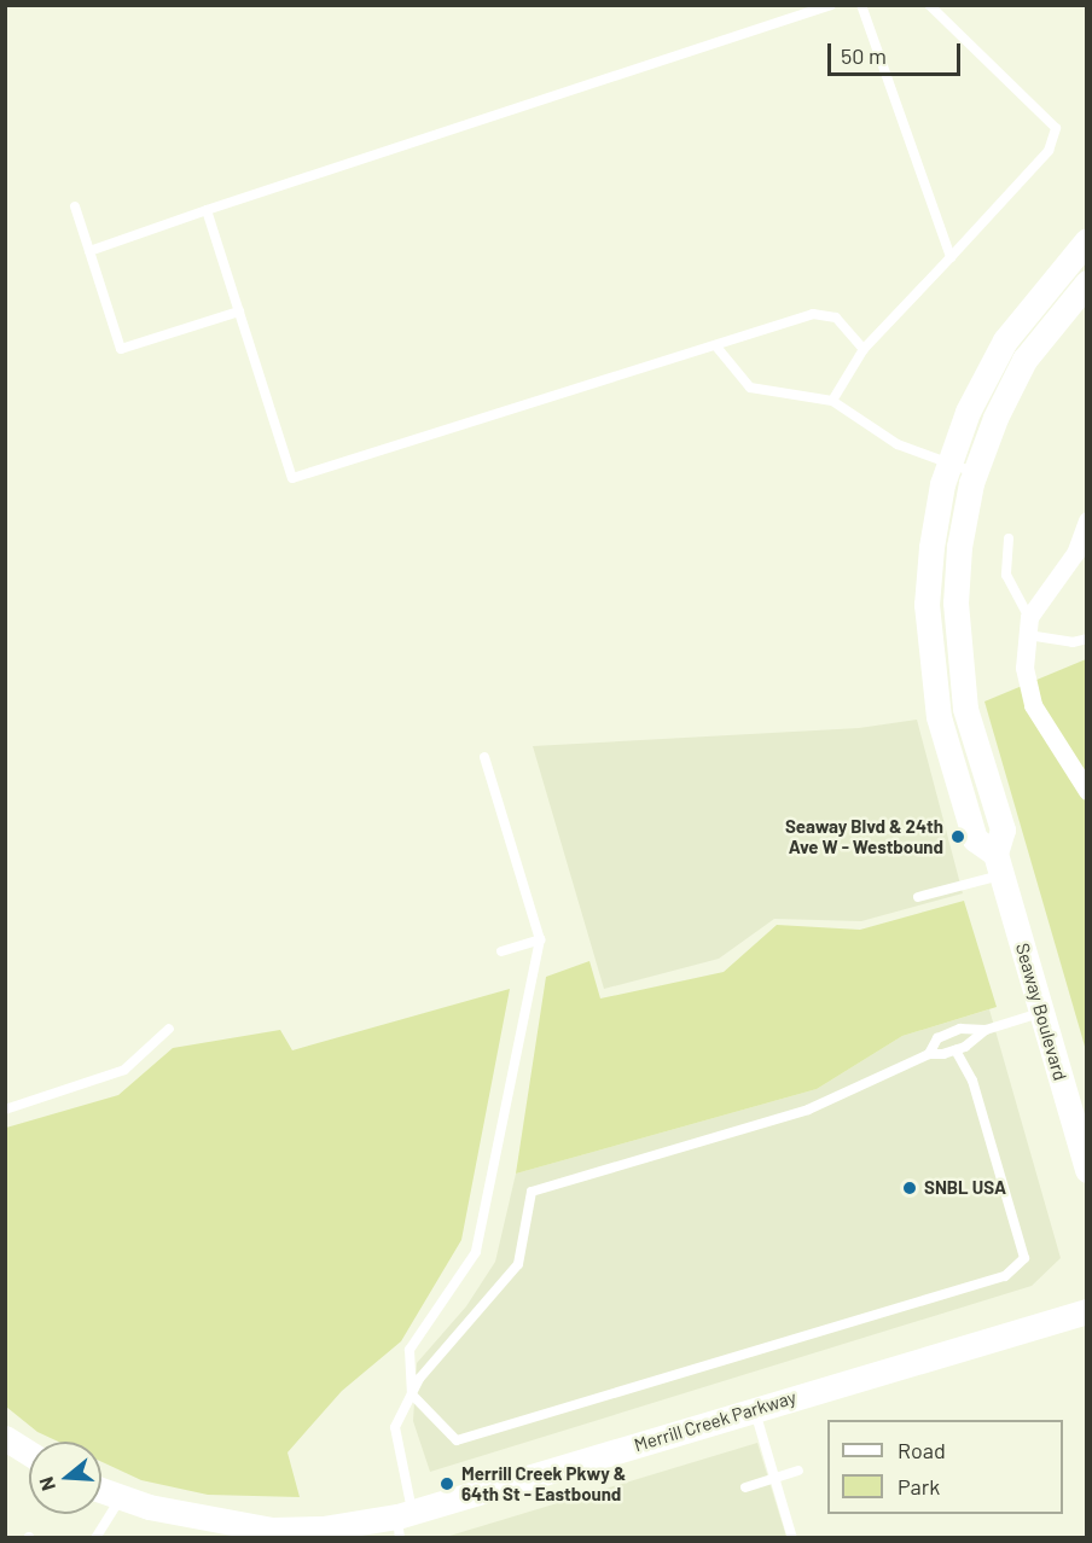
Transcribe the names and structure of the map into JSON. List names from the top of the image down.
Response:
{
  "streets": {
    "street": ["Seaway Boulevard", "Merrill Creek Parkway"]
  },
  "places": ["Seaway Blvd & 24th Ave W - Westbound", "SNBL USA", "Merrill Creek Pkwy & 64th St - Eastbound"],
  "legend": ["Road", "Park"],
  "scale_bar": "50 m",
  "north": "left"
}
